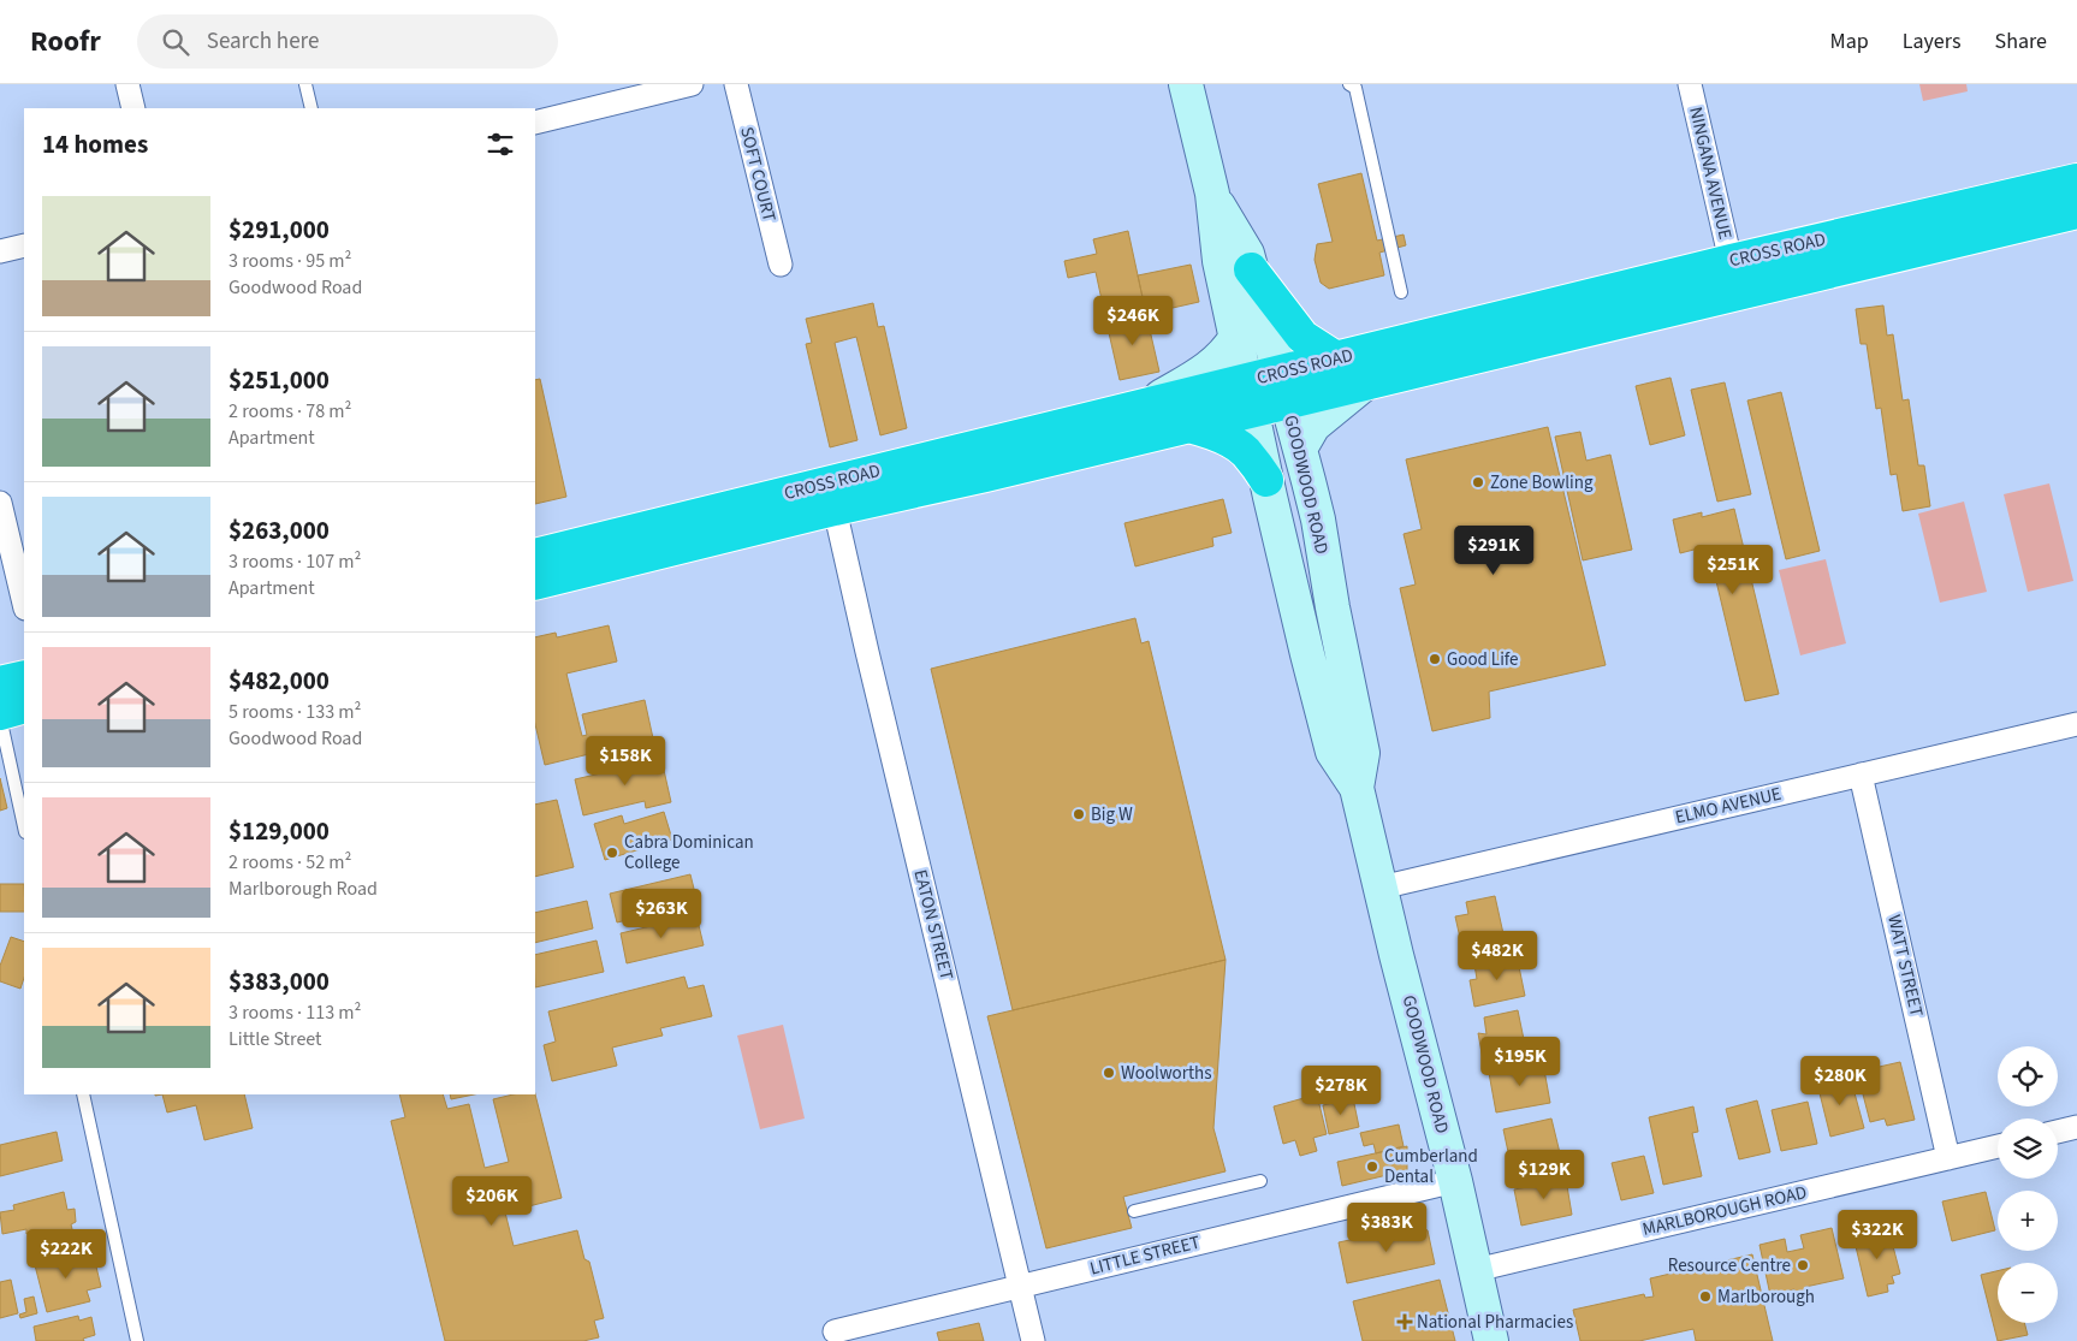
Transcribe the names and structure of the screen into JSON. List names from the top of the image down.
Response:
{
  "streets": {
    "highway": ["CROSS ROAD"],
    "main road": ["GOODWOOD ROAD"],
    "street": [
      "NINGANA AVENUE",
      "SOFT COURT",
      "ELMO AVENUE",
      "EATON STREET",
      "WATT STREET",
      "MARLBOROUGH ROAD",
      "LITTLE STREET"
    ]
  },
  "crossings": [
    ["NINGANA AVENUE", "CROSS ROAD"],
    ["CROSS ROAD", "GOODWOOD ROAD"],
    ["CROSS ROAD", "EATON STREET"],
    ["GOODWOOD ROAD", "ELMO AVENUE"],
    ["GOODWOOD ROAD", "MARLBOROUGH ROAD"],
    ["GOODWOOD ROAD", "LITTLE STREET"],
    ["ELMO AVENUE", "WATT STREET"],
    ["EATON STREET", "LITTLE STREET"],
    ["WATT STREET", "MARLBOROUGH ROAD"]
  ],
  "places": {
    "other": [
      "Zone Bowling",
      "Good Life",
      "Big W",
      "Cabra Dominican College",
      "Woolworths",
      "Cumberland Dental",
      "Resource Centre",
      "Marlborough"
    ],
    "health": ["National Pharmacies"]
  },
  "page": {
    "header": "Roofr",
    "search": "Search here",
    "nav": ["Map", "Layers", "Share"],
    "heading": "14 homes",
    "list": [
      {
        "name": "$291,000",
        "note": "3 rooms · 95 m² · Goodwood Road"
      },
      {
        "name": "$251,000",
        "note": "2 rooms · 78 m² · Apartment"
      },
      {
        "name": "$263,000",
        "note": "3 rooms · 107 m² · Apartment"
      },
      {
        "name": "$482,000",
        "note": "5 rooms · 133 m² · Goodwood Road"
      },
      {
        "name": "$129,000",
        "note": "2 rooms · 52 m² · Marlborough Road"
      },
      {
        "name": "$383,000",
        "note": "3 rooms · 113 m² · Little Street"
      }
    ],
    "price": [
      "$246K",
      "$291K",
      "$251K",
      "$158K",
      "$263K",
      "$482K",
      "$195K",
      "$280K",
      "$278K",
      "$129K",
      "$206K",
      "$383K",
      "$322K",
      "$222K"
    ],
    "map_buttons": ["+", "−"]
  }
}
